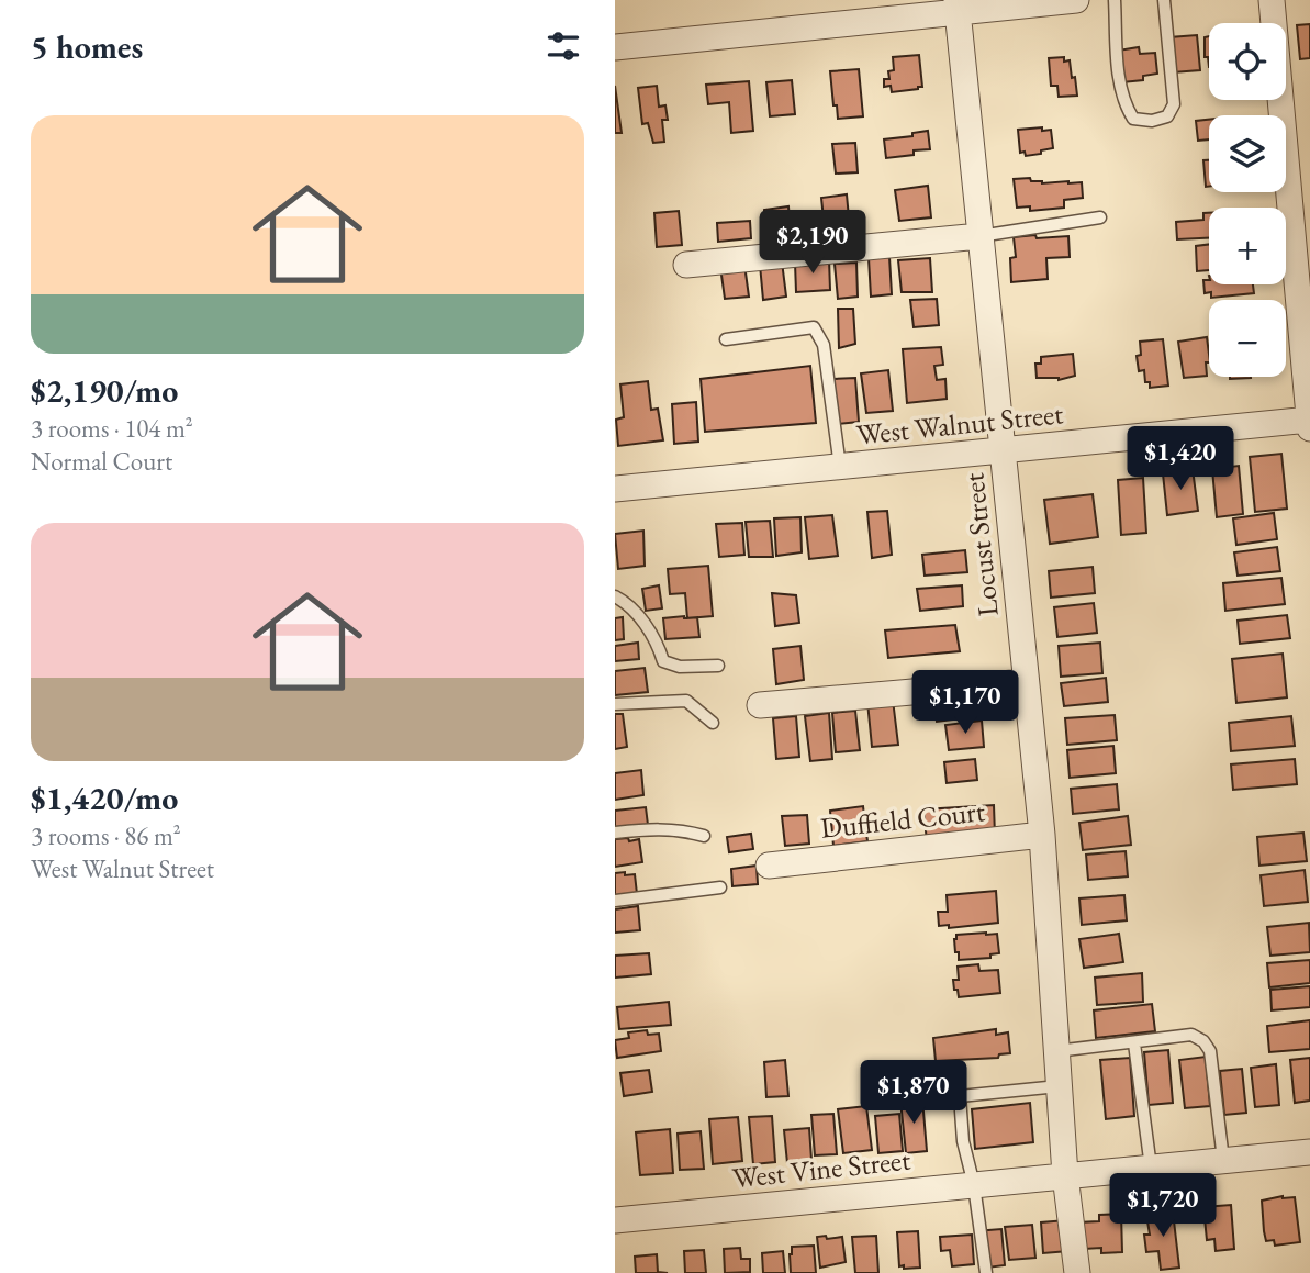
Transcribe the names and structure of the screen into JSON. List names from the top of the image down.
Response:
{
  "streets": {
    "street": [
      "West Walnut Street",
      "Locust Street",
      "Duffield Court",
      "West Vine Street"
    ]
  },
  "crossings": [
    ["West Walnut Street", "Locust Street"],
    ["Locust Street", "Duffield Court"],
    ["Locust Street", "West Vine Street"]
  ],
  "page": {
    "heading": "5 homes",
    "map_buttons": ["+", "−"],
    "list": [
      {
        "name": "$2,190/mo",
        "note": "3 rooms · 104 m² · Normal Court"
      },
      {
        "name": "$1,420/mo",
        "note": "3 rooms · 86 m² · West Walnut Street"
      }
    ],
    "price": [
      "$2,190",
      "$1,420",
      "$1,170",
      "$1,870",
      "$1,720"
    ]
  }
}
